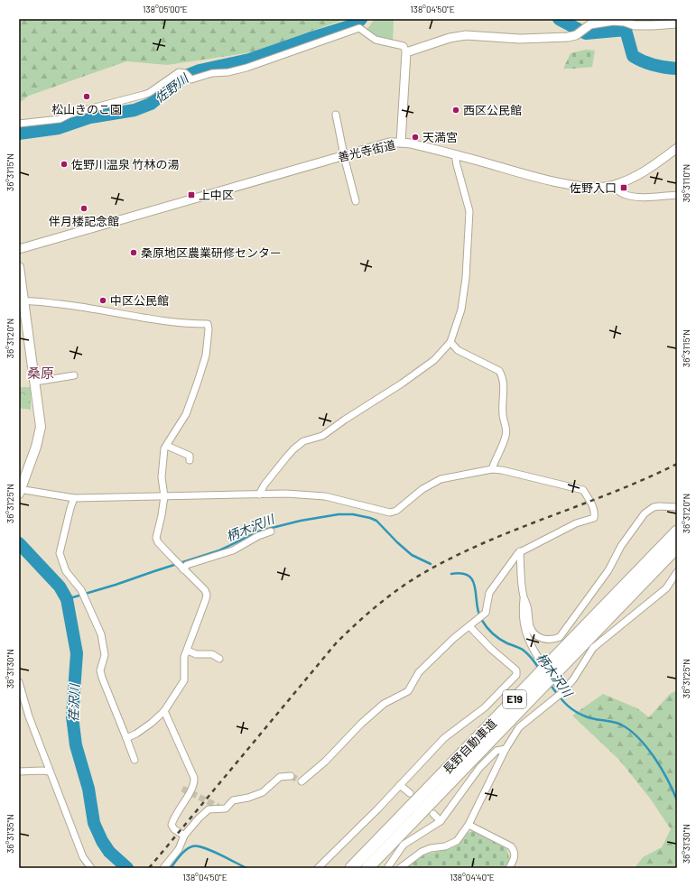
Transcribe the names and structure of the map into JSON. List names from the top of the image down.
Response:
{
  "streets": {
    "highway": ["E19", "長野自動車道"],
    "street": ["善光寺街道"]
  },
  "districts": ["桑原"],
  "water": ["佐野川", "柄木沢川", "荏沢川"],
  "places": {
    "other": [
      "松山きのこ園",
      "西区公民館",
      "天満宮",
      "佐野川温泉 竹林の湯",
      "伴月楼記念館",
      "桑原地区農業研修センター",
      "中区公民館"
    ],
    "transit": ["佐野入口", "上中区"]
  },
  "coordinates": [
    "138°05'00\"E",
    "138°04'50\"E",
    "36°31'15\"N",
    "36°31'10\"N",
    "36°31'20\"N",
    "36°31'25\"N",
    "36°31'30\"N",
    "36°31'35\"N",
    "138°04'40\"E"
  ]
}
